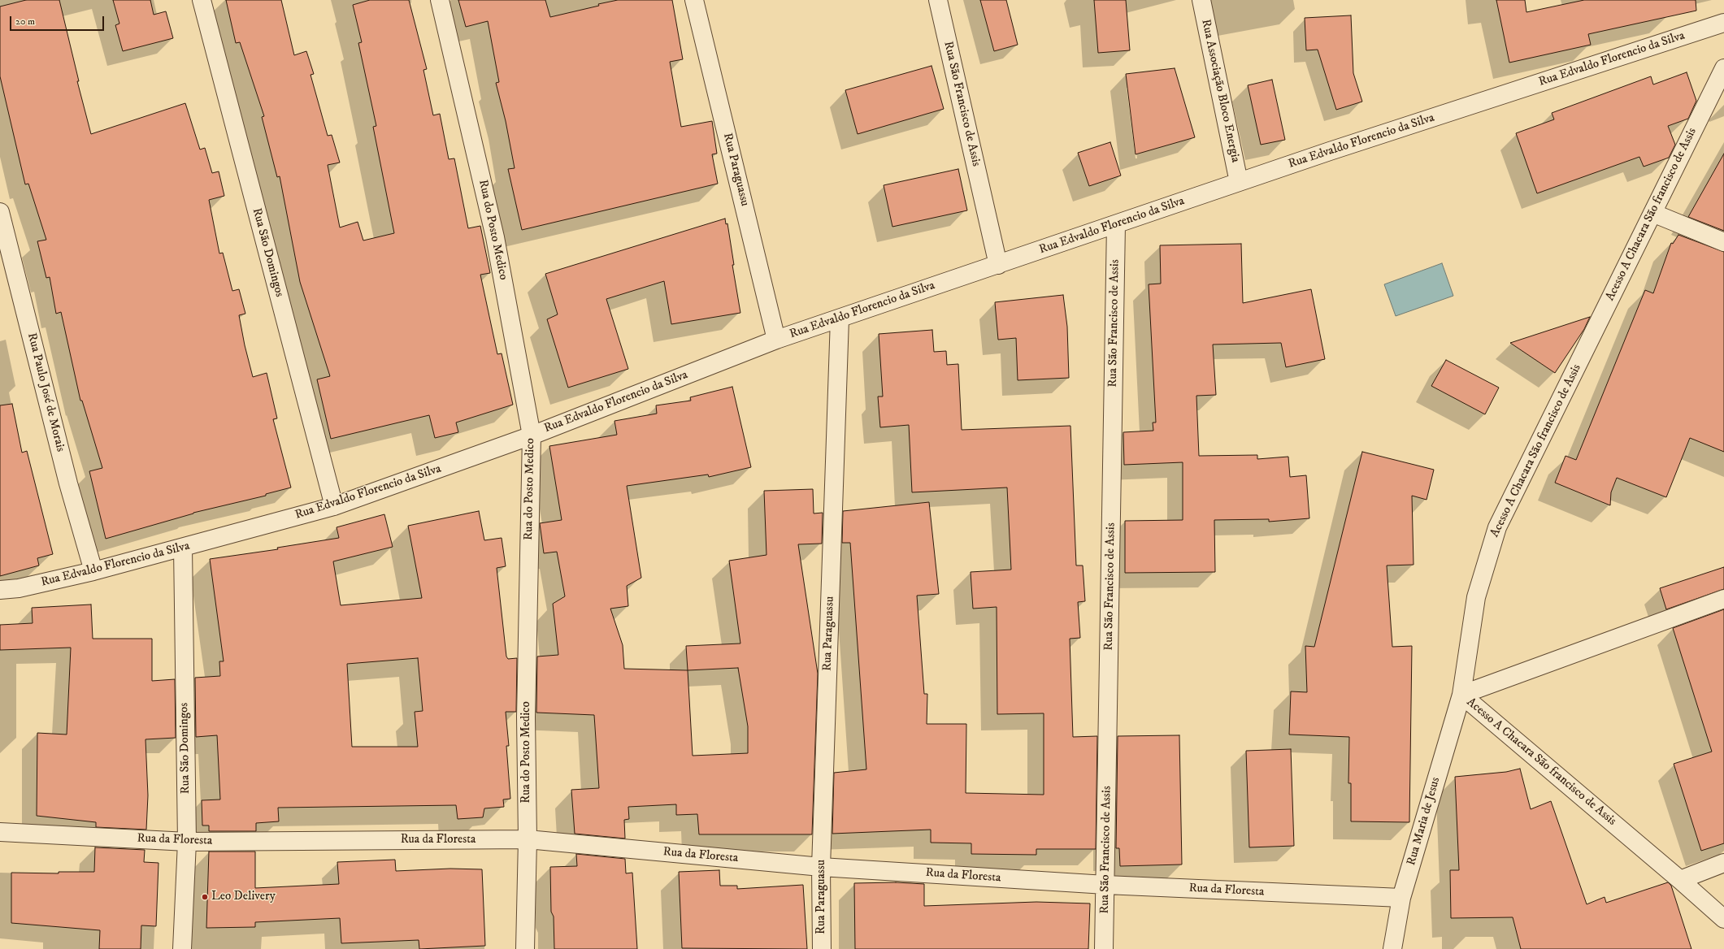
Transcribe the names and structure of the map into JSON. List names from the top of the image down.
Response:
{
  "streets": {
    "street": [
      "Rua Edvaldo Florencio da Silva",
      "Rua Associação Bloco Energia",
      "Rua São Francisco de Assis",
      "Rua Paraguassu",
      "Acesso A Chacara São francisco de Assis",
      "Rua do Posto Medico",
      "Rua São Domingos",
      "Rua Paulo José de Morais",
      "Rua Maria de Jesus",
      "Rua da Floresta"
    ]
  },
  "crossings": [
    ["Rua Edvaldo Florencio da Silva", "Rua Associação Bloco Energia"],
    ["Rua Edvaldo Florencio da Silva", "Rua São Francisco de Assis"],
    ["Rua Edvaldo Florencio da Silva", "Rua Paraguassu"],
    ["Rua Edvaldo Florencio da Silva", "Rua do Posto Medico"],
    ["Rua Edvaldo Florencio da Silva", "Rua São Domingos"],
    ["Rua Edvaldo Florencio da Silva", "Rua Paulo José de Morais"],
    ["Rua São Francisco de Assis", "Rua da Floresta"],
    ["Rua Paraguassu", "Rua da Floresta"],
    ["Acesso A Chacara São francisco de Assis", "Rua Maria de Jesus"],
    ["Rua do Posto Medico", "Rua da Floresta"],
    ["Rua São Domingos", "Rua da Floresta"],
    ["Rua Maria de Jesus", "Rua da Floresta"]
  ],
  "places": ["Leo Delivery"],
  "scale_bar": "20 m"
}
